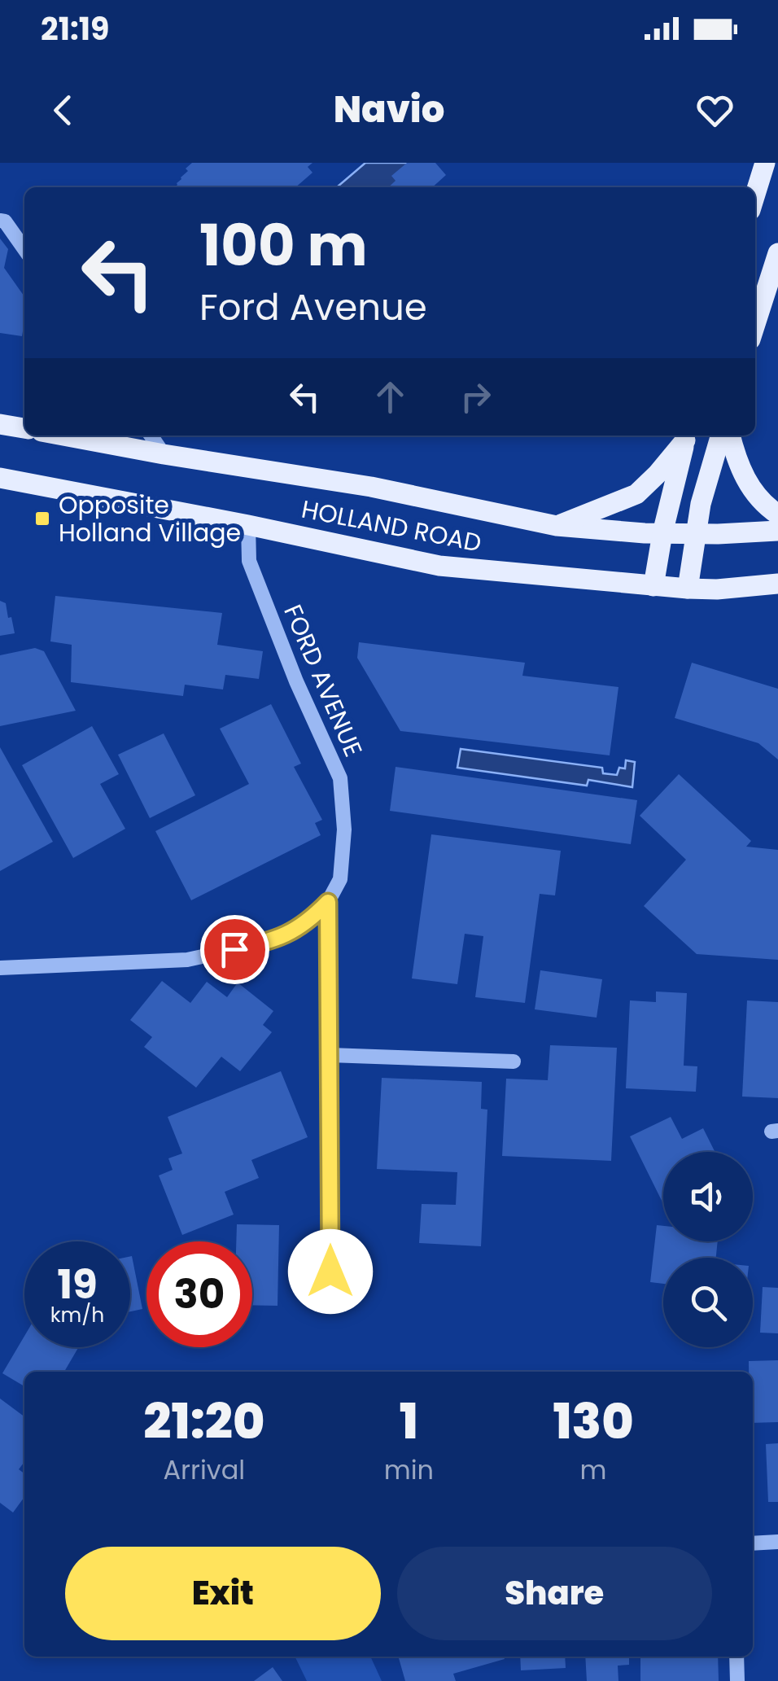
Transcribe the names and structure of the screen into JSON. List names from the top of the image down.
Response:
{
  "streets": {
    "main road": ["HOLLAND ROAD"],
    "street": ["FORD AVENUE"]
  },
  "crossings": [
    ["HOLLAND ROAD", "FORD AVENUE"]
  ],
  "places": {
    "transit": ["Opposite Holland Village"]
  },
  "page": {
    "status": "21:19",
    "header": "Navio",
    "turn": ["100 m", "Ford Avenue"],
    "speed": "19 km/h",
    "limit": "30",
    "eta": [
      "21:20",
      "Arrival",
      "1",
      "min",
      "130",
      "m"
    ],
    "buttons": ["Exit", "Share"]
  }
}
